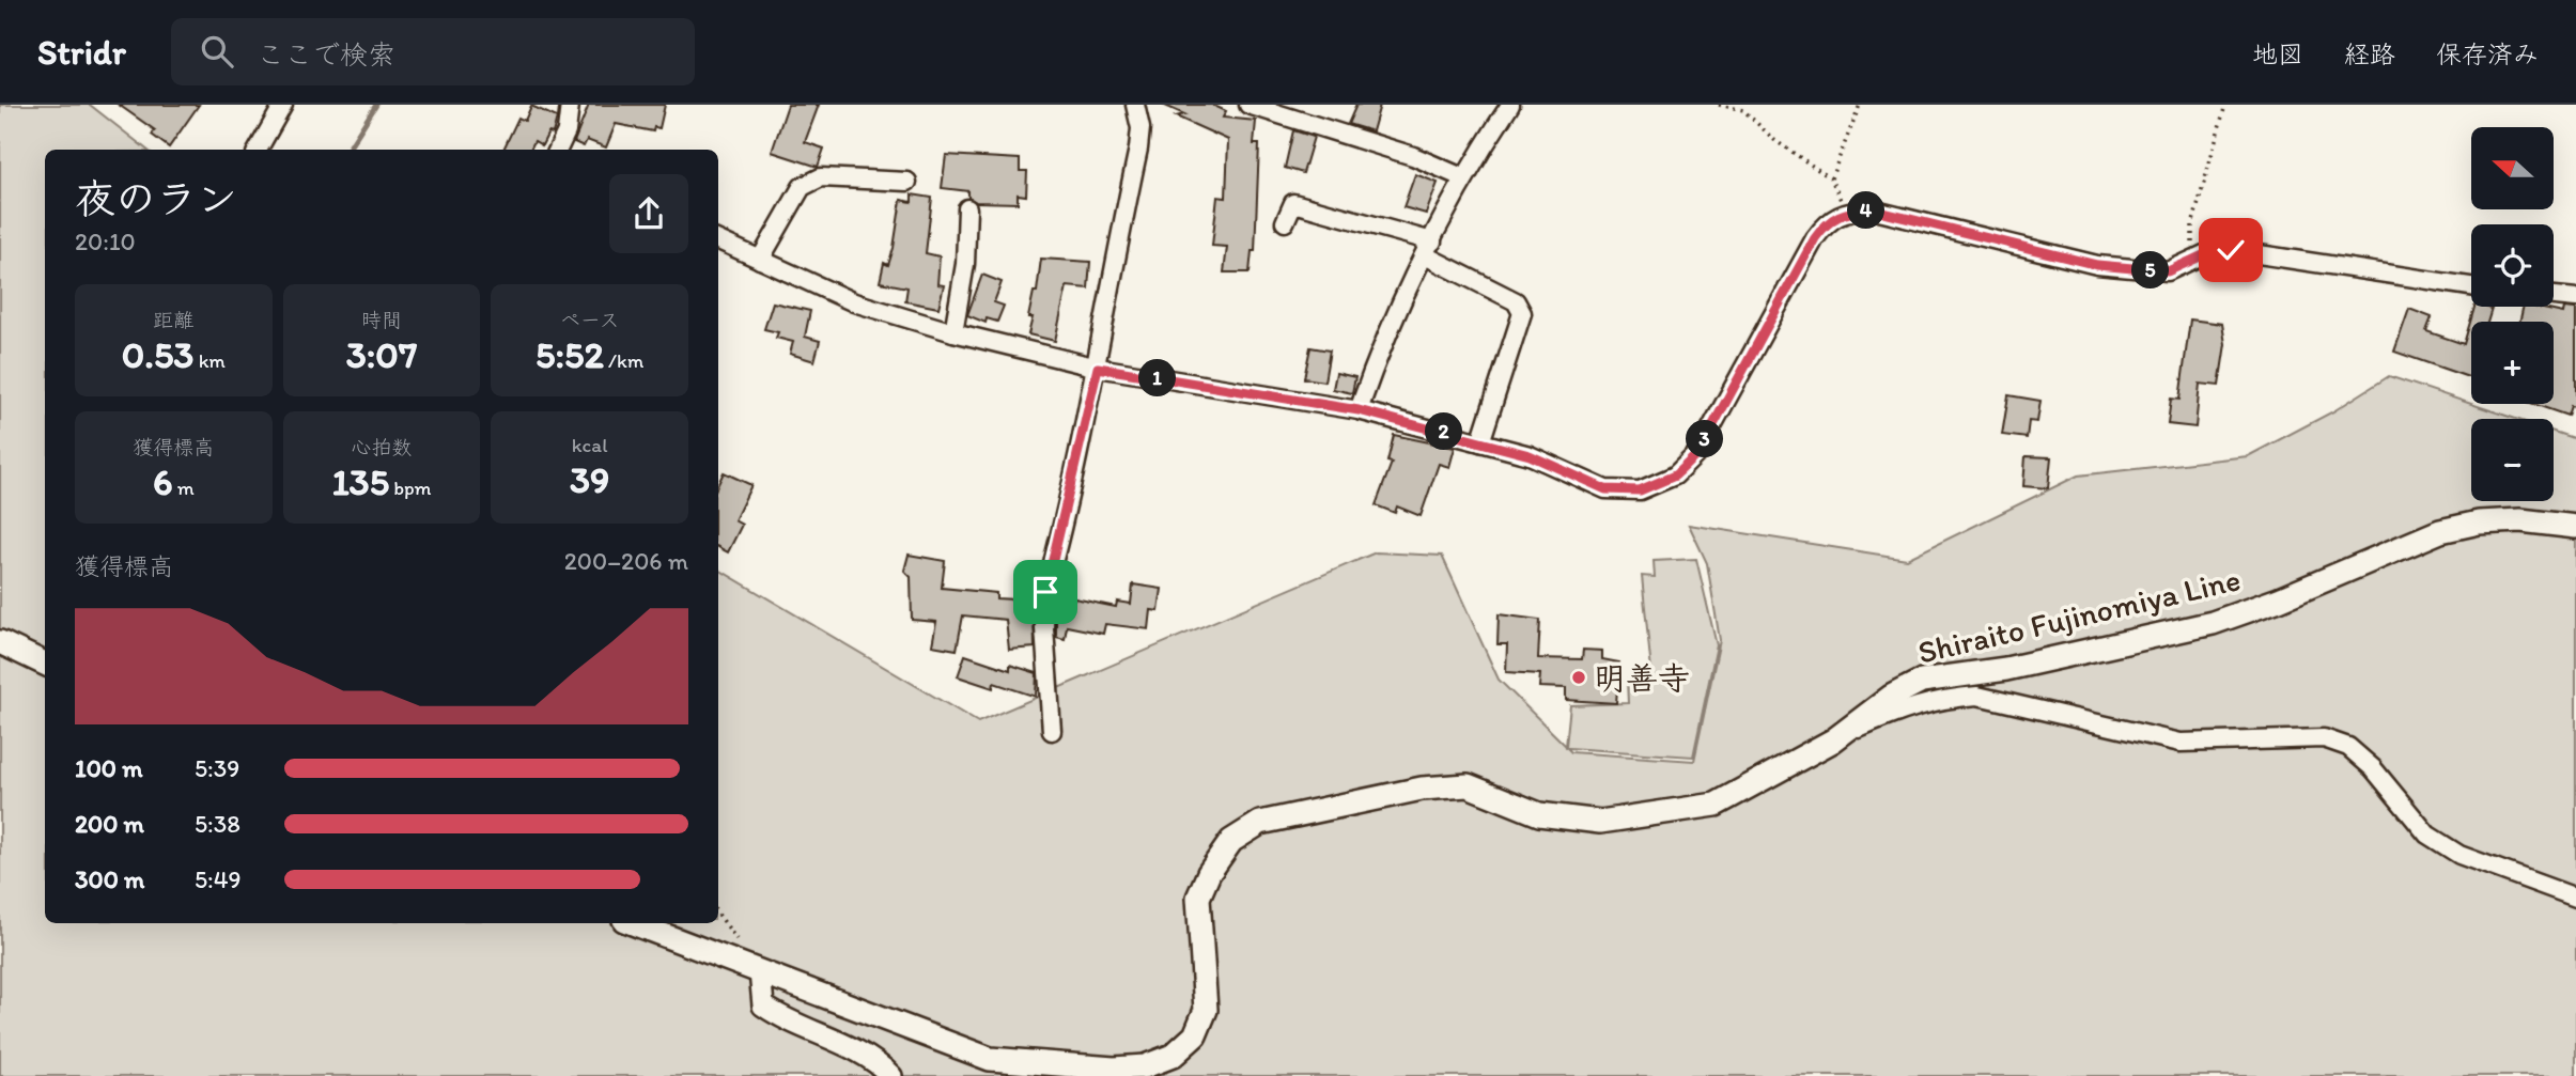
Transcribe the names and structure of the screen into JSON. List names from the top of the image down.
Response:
{
  "streets": {
    "main road": ["Shiraito Fujinomiya Line"]
  },
  "places": ["明善寺"],
  "north": "left",
  "page": {
    "header": "Stridr",
    "search": "ここで検索",
    "nav": ["地図", "経路", "保存済み"],
    "map_buttons": ["+", "−"],
    "heading": ["夜のラン", "20:10"],
    "pins": [
      "4",
      "5",
      "1",
      "2",
      "3"
    ],
    "stats": [
      ["距離", "0.53 km"],
      ["時間", "3:07"],
      ["ペース", "5:52 /km"],
      ["獲得標高", "6 m"],
      ["心拍数", "135 bpm"],
      ["kcal", "39"]
    ],
    "chart": ["獲得標高", "200–206 m"],
    "list": [
      {
        "name": "100 m",
        "note": "5:39"
      },
      {
        "name": "200 m",
        "note": "5:38"
      },
      {
        "name": "300 m",
        "note": "5:49"
      }
    ]
  }
}
